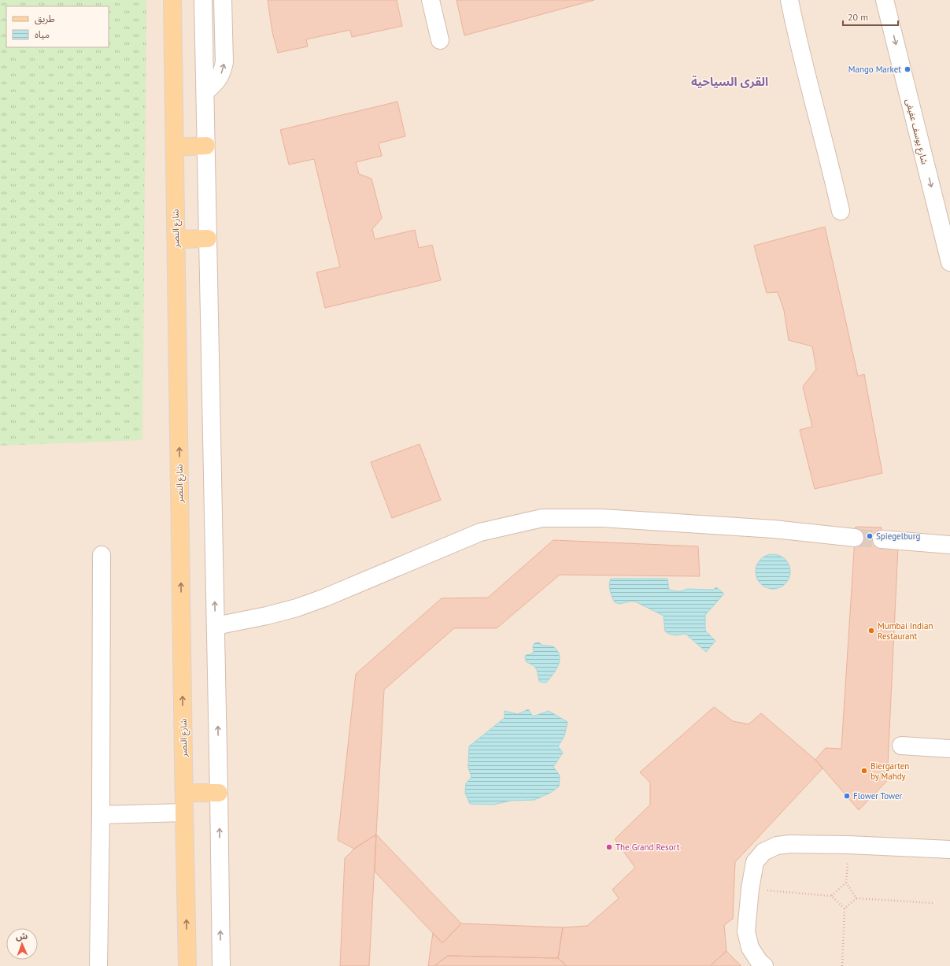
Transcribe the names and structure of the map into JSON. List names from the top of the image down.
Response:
{
  "streets": {
    "main road": ["شارع النصر"],
    "street": ["شارع يوسف عفيفى"]
  },
  "one_way": ["شارع النصر"],
  "districts": ["القرى السياحية"],
  "places": [
    "Mango Market",
    "Spiegelburg",
    "Mumbai Indian Restaurant",
    "Biergarten by Mahdy",
    "Flower Tower",
    "The Grand Resort"
  ],
  "legend": ["طريق", "مياه"],
  "scale_bar": "20 m",
  "north": "top"
}
